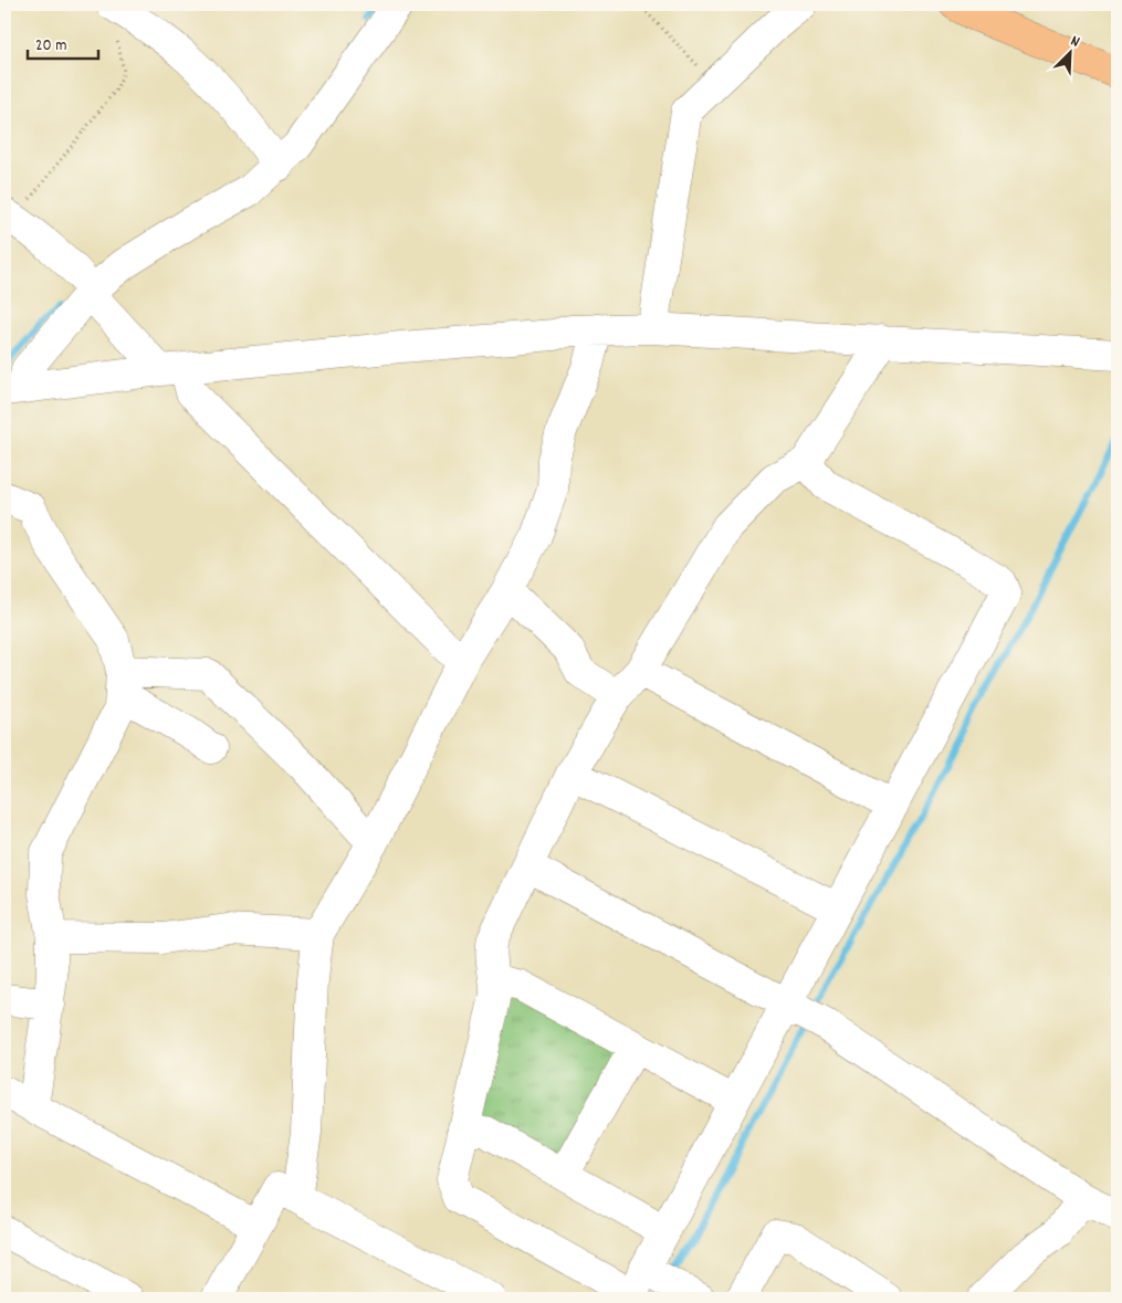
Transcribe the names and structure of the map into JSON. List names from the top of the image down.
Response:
{
  "scale_bar": "20 m",
  "north": "top right"
}
